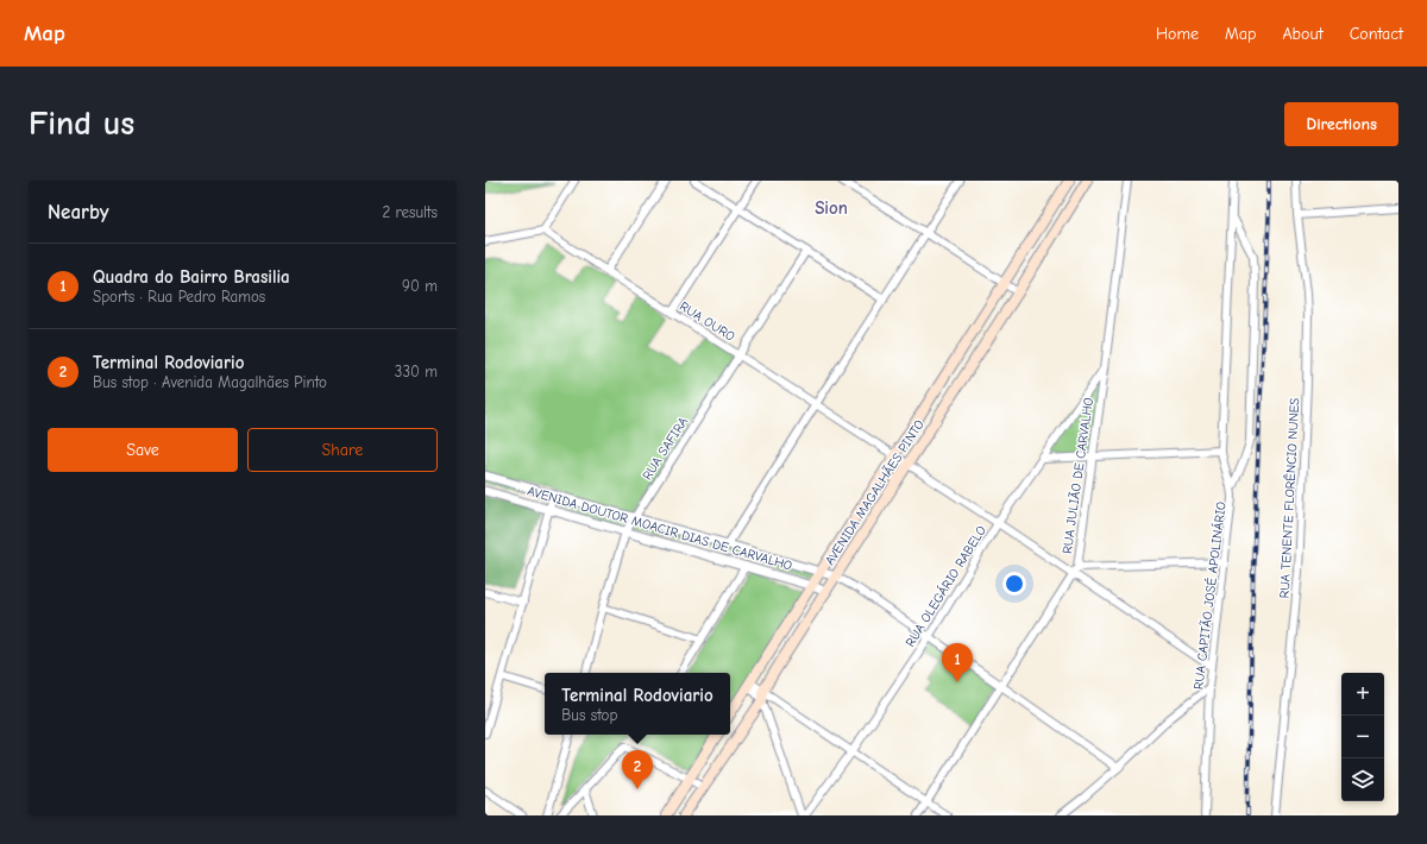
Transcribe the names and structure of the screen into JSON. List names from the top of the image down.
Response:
{
  "streets": {
    "main road": ["AVENIDA MAGALHÃES PINTO"],
    "street": [
      "RUA OURO",
      "RUA SAFIRA",
      "RUA JULIÃO DE CARVALHO",
      "RUA TENENTE FLORÊNCIO NUNES",
      "AVENIDA DOUTOR MOACIR DIAS DE CARVALHO",
      "RUA OLEGÁRIO RABELO",
      "RUA CAPITÃO JOSÉ APOLINÁRIO"
    ]
  },
  "crossings": [
    ["RUA OURO", "RUA SAFIRA"],
    ["RUA OURO", "RUA JULIÃO DE CARVALHO"],
    ["RUA OURO", "AVENIDA MAGALHÃES PINTO"],
    ["RUA OURO", "RUA OLEGÁRIO RABELO"],
    ["RUA OURO", "RUA CAPITÃO JOSÉ APOLINÁRIO"],
    ["RUA SAFIRA", "AVENIDA DOUTOR MOACIR DIAS DE CARVALHO"],
    ["RUA JULIÃO DE CARVALHO", "RUA OLEGÁRIO RABELO"],
    ["AVENIDA MAGALHÃES PINTO", "AVENIDA DOUTOR MOACIR DIAS DE CARVALHO"]
  ],
  "districts": ["Sion"],
  "page": {
    "header": "Map",
    "nav": [
      "Home",
      "Map",
      "About",
      "Contact"
    ],
    "buttons": [
      "Directions",
      ["Save", "Share"]
    ],
    "title": "Find us",
    "heading": ["Nearby", "2 results"],
    "list": [
      {
        "mark": "1",
        "name": "Quadra do Bairro Brasilia",
        "note": "Sports · Rua Pedro Ramos",
        "value": "90 m"
      },
      {
        "mark": "2",
        "name": "Terminal Rodoviario",
        "note": "Bus stop · Avenida Magalhães Pinto",
        "value": "330 m"
      }
    ],
    "pins": ["1", "2"],
    "map_buttons": ["+", "−"],
    "popup": ["Terminal Rodoviario", "Bus stop"]
  }
}
